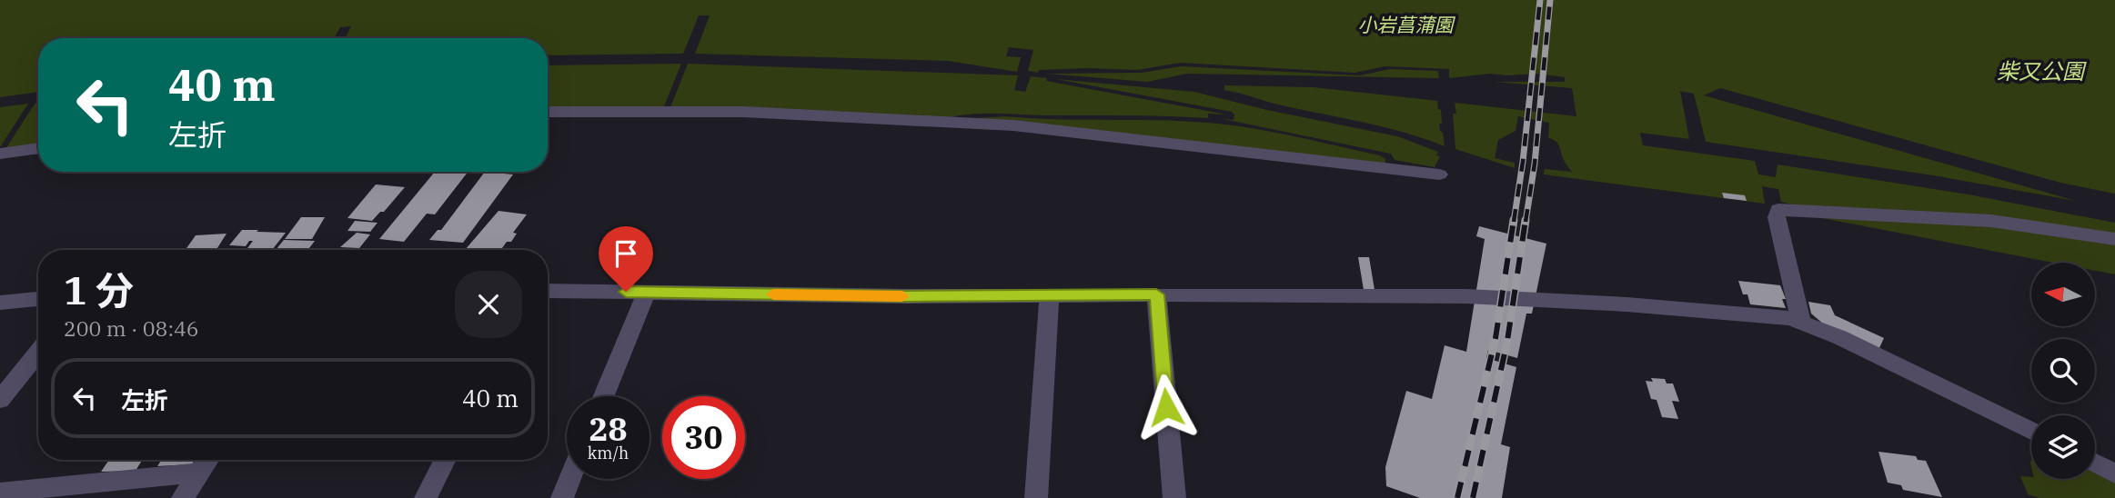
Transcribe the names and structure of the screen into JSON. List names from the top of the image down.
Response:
{
  "parks": ["小岩菖蒲園", "柴又公園"],
  "north": "left",
  "page": {
    "turn": ["40 m", "左折"],
    "heading": ["1 分", "200 m · 08:46"],
    "list": [
      {
        "name": "左折",
        "value": "40 m"
      }
    ],
    "speed": "28 km/h",
    "limit": "30"
  }
}
